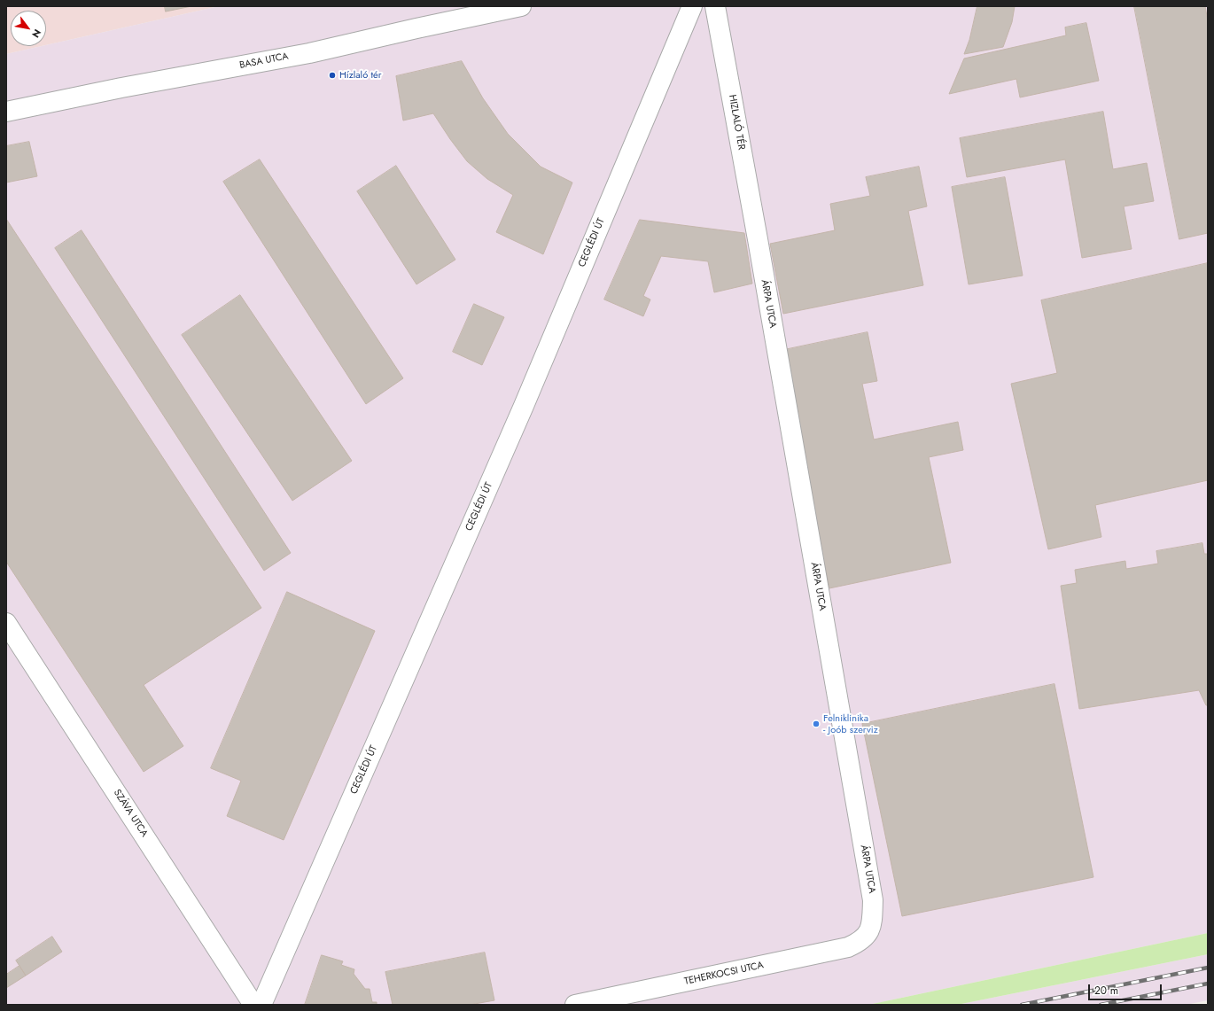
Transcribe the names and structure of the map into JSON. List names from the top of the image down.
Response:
{
  "streets": {
    "street": [
      "BASA UTCA",
      "HIZLALÓ TÉR",
      "CEGLÉDI ÚT",
      "ÁRPA UTCA",
      "SZÁVA UTCA",
      "TEHERKOCSI UTCA"
    ]
  },
  "crossings": [
    ["HIZLALÓ TÉR", "ÁRPA UTCA"],
    ["ÁRPA UTCA", "TEHERKOCSI UTCA"]
  ],
  "places": ["Hízlaló tér", "Felniklinika - Joób szerviz"],
  "scale_bar": "20 m",
  "north": "bottom right"
}
